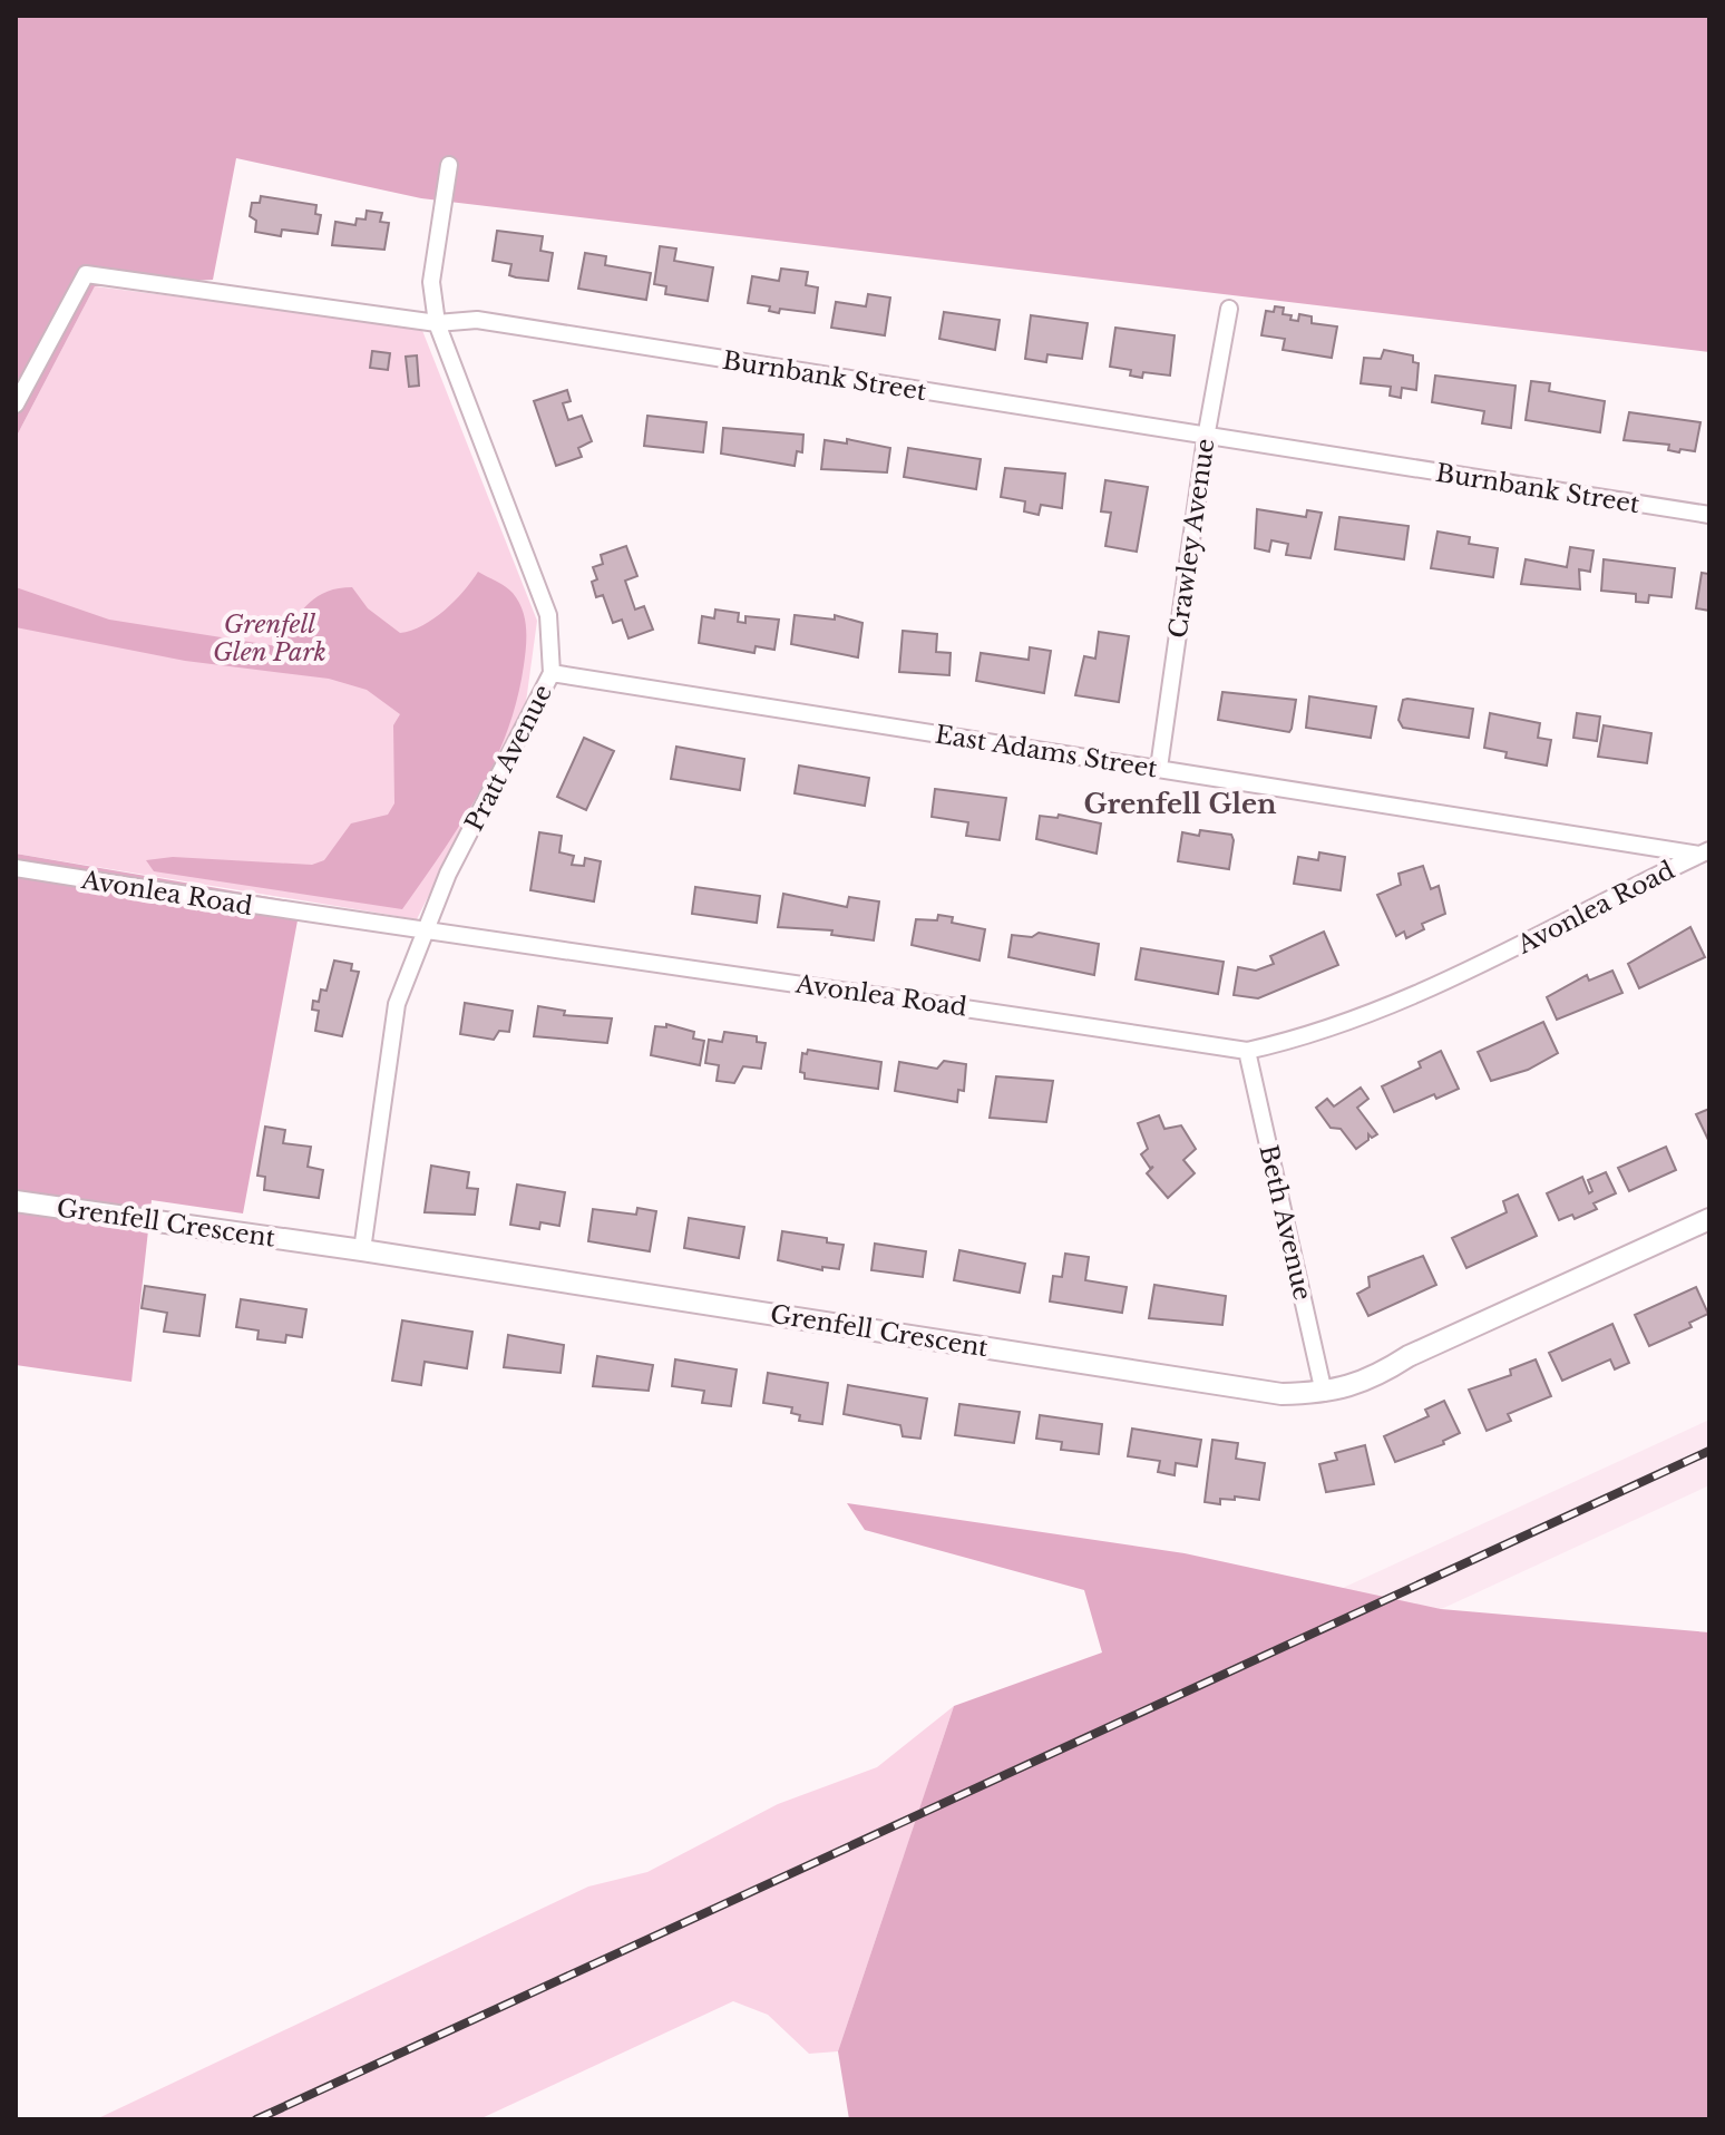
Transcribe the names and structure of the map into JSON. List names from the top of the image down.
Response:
{
  "streets": {
    "street": [
      "Burnbank Street",
      "Crawley Avenue",
      "East Adams Street",
      "Pratt Avenue",
      "Avonlea Road",
      "Grenfell Crescent",
      "Beth Avenue"
    ]
  },
  "crossings": [
    ["Burnbank Street", "Crawley Avenue"],
    ["Burnbank Street", "Pratt Avenue"],
    ["Crawley Avenue", "East Adams Street"],
    ["East Adams Street", "Pratt Avenue"],
    ["East Adams Street", "Avonlea Road"],
    ["Pratt Avenue", "Avonlea Road"],
    ["Pratt Avenue", "Grenfell Crescent"],
    ["Avonlea Road", "Beth Avenue"],
    ["Grenfell Crescent", "Beth Avenue"]
  ],
  "districts": ["Grenfell Glen"],
  "parks": ["Grenfell Glen Park"]
}
